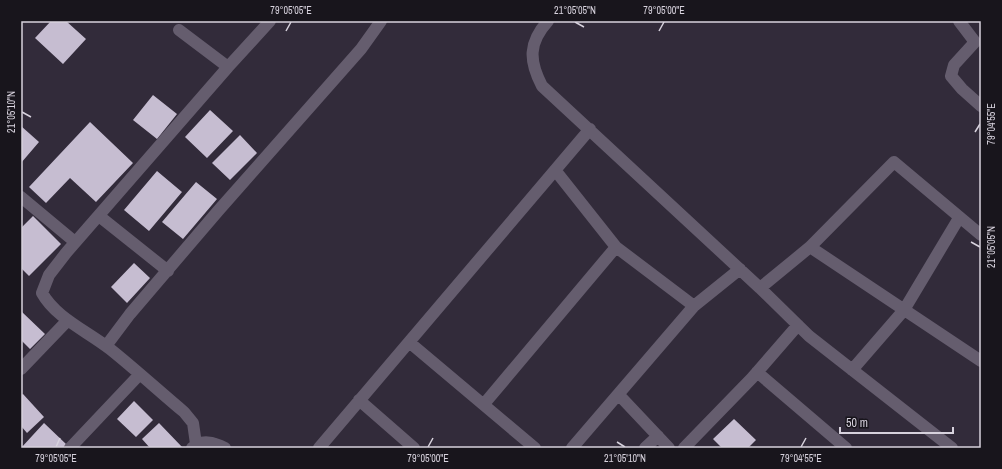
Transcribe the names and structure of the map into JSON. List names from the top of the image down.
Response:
{
  "scale_bar": "50 m",
  "coordinates": [
    "79°05'05\"E",
    "21°05'05\"N",
    "79°05'00\"E",
    "21°05'10\"N",
    "79°04'55\"E"
  ]
}
